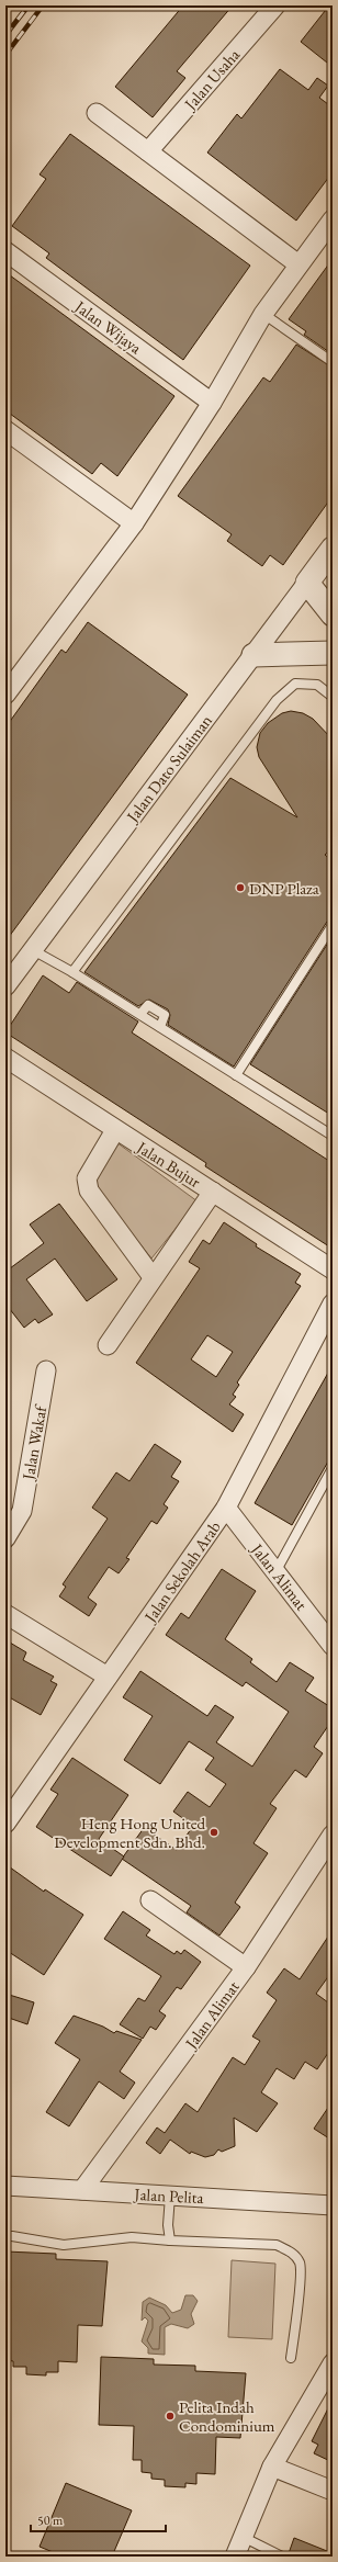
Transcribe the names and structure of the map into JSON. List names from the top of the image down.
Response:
{
  "streets": {
    "street": [
      "Jalan Usaha",
      "Jalan Wijaya",
      "Jalan Dato Sulaiman",
      "Jalan Bujur",
      "Jalan Wakaf",
      "Jalan Sekolah Arab",
      "Jalan Alimat",
      "Jalan Pelita"
    ]
  },
  "crossings": [
    ["Jalan Sekolah Arab", "Jalan Alimat"],
    ["Jalan Alimat", "Jalan Pelita"]
  ],
  "places": ["DNP Plaza", "Heng Hong United Development Sdn. Bhd.", "Pelita Indah Condominium"],
  "scale_bar": "50 m"
}
